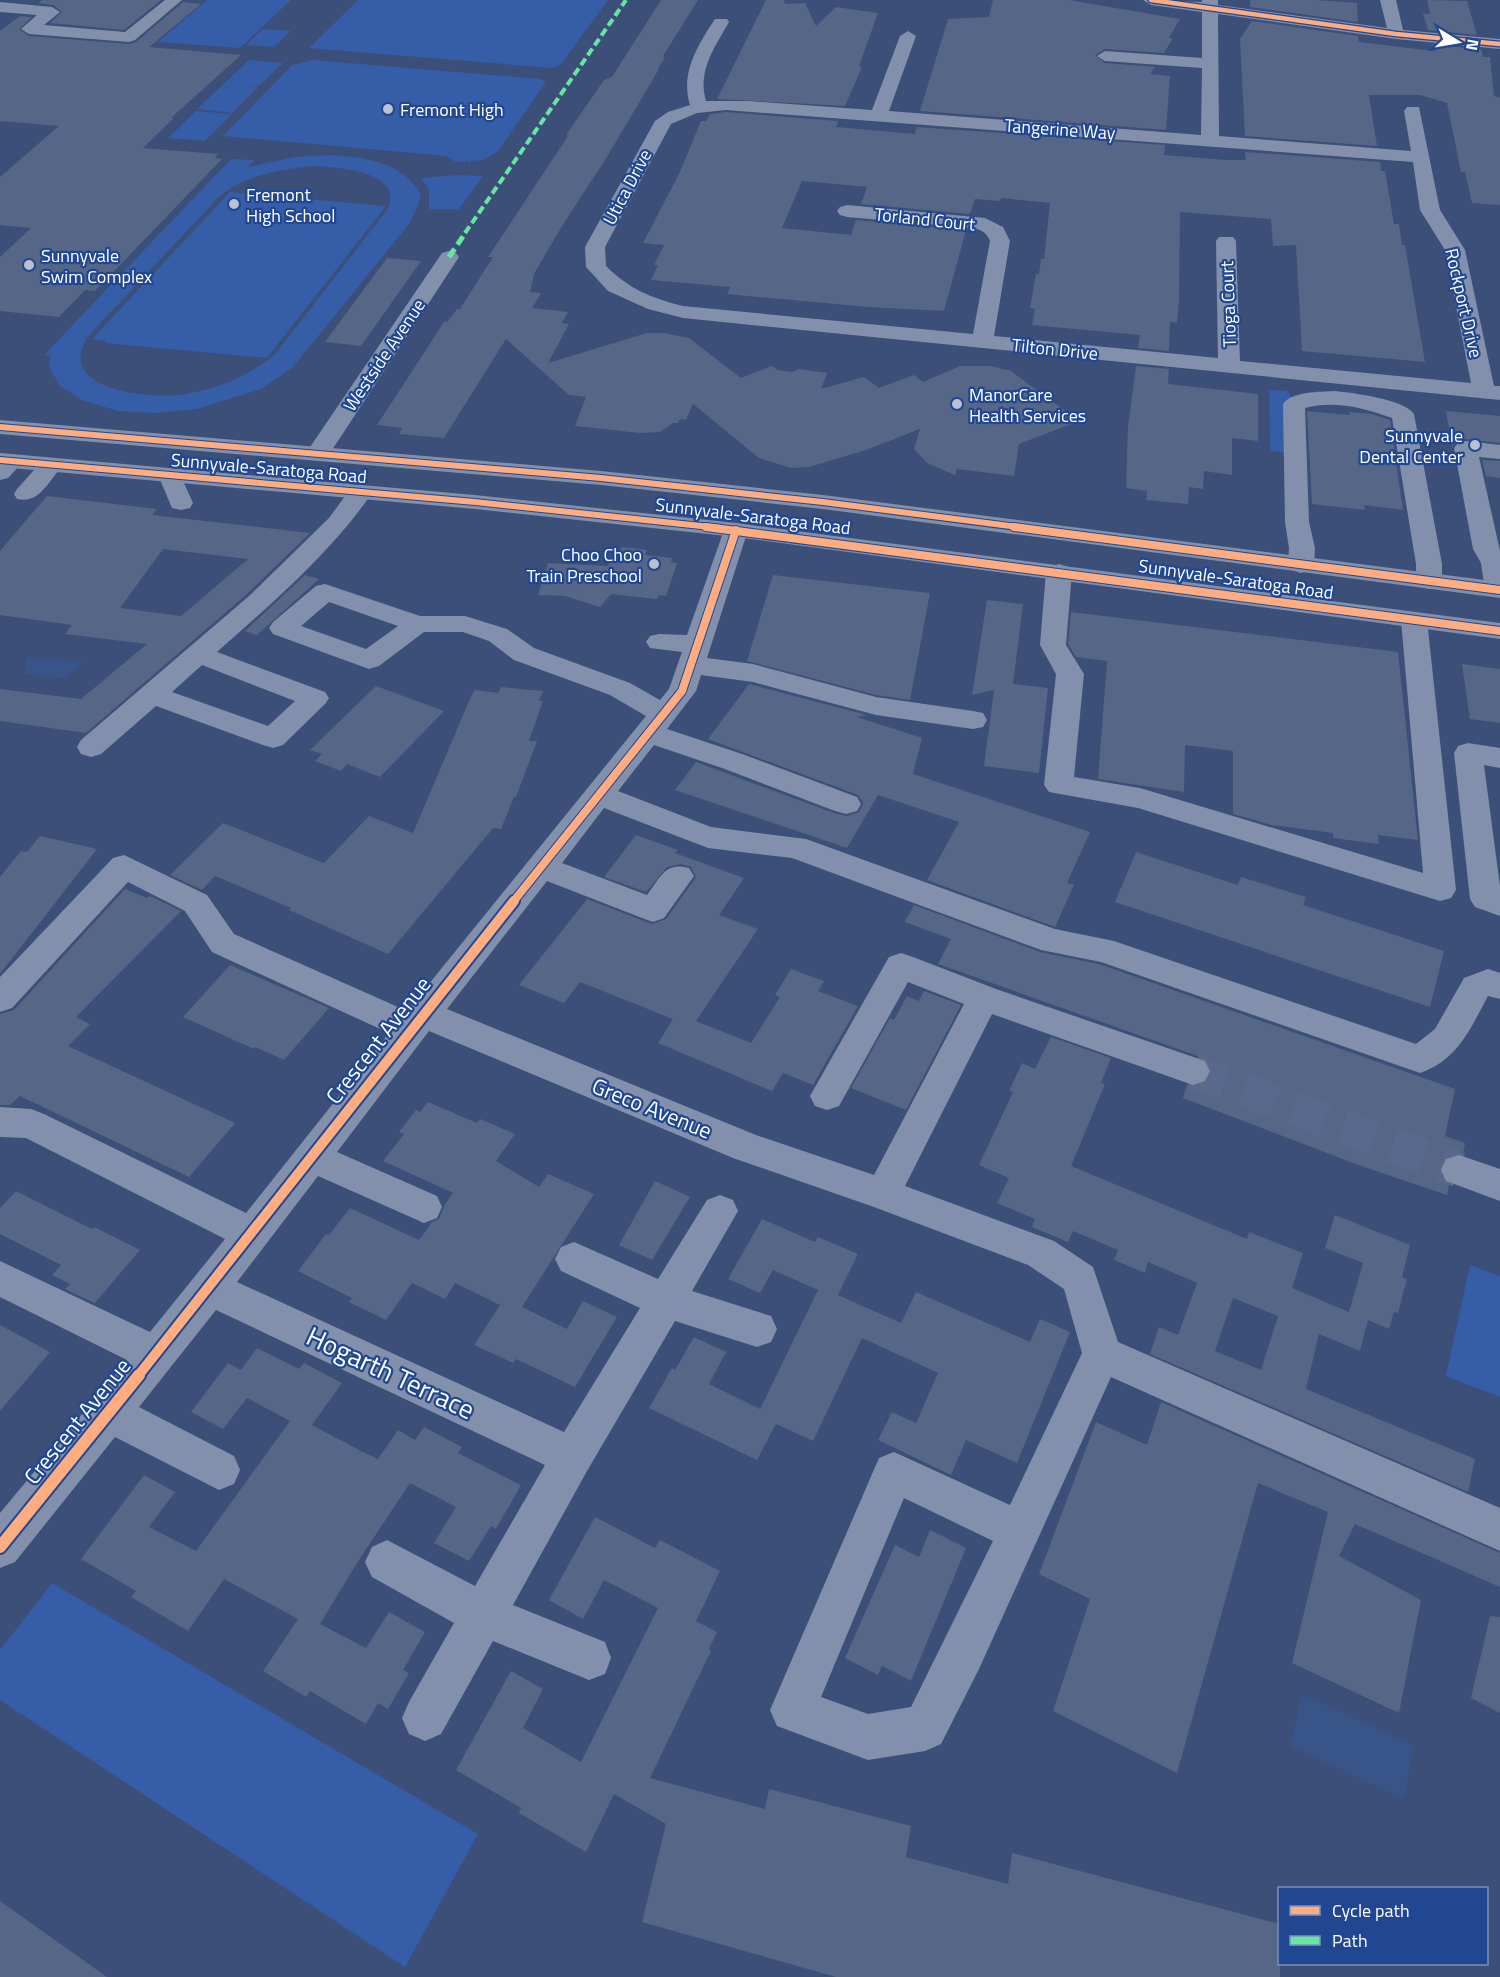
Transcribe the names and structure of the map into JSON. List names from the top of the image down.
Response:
{
  "streets": {
    "main road": ["Sunnyvale-Saratoga Road"],
    "street": [
      "Tangerine Way",
      "Utica Drive",
      "Torland Court",
      "Rockport Drive",
      "Tioga Court",
      "Tilton Drive",
      "Westside Avenue",
      "Crescent Avenue",
      "Greco Avenue",
      "Hogarth Terrace"
    ]
  },
  "crossings": [
    ["Tangerine Way", "Utica Drive"],
    ["Tangerine Way", "Rockport Drive"],
    ["Utica Drive", "Tilton Drive"],
    ["Torland Court", "Tilton Drive"],
    ["Rockport Drive", "Tilton Drive"],
    ["Tioga Court", "Tilton Drive"],
    ["Westside Avenue", "Sunnyvale-Saratoga Road"],
    ["Sunnyvale-Saratoga Road", "Crescent Avenue"],
    ["Crescent Avenue", "Greco Avenue"],
    ["Crescent Avenue", "Hogarth Terrace"]
  ],
  "places": [
    "Fremont High",
    "Fremont High School",
    "Sunnyvale Swim Complex",
    "ManorCare Health Services",
    "Sunnyvale Dental Center",
    "Choo Choo Train Preschool"
  ],
  "legend": ["Cycle path", "Path"],
  "north": "right"
}
